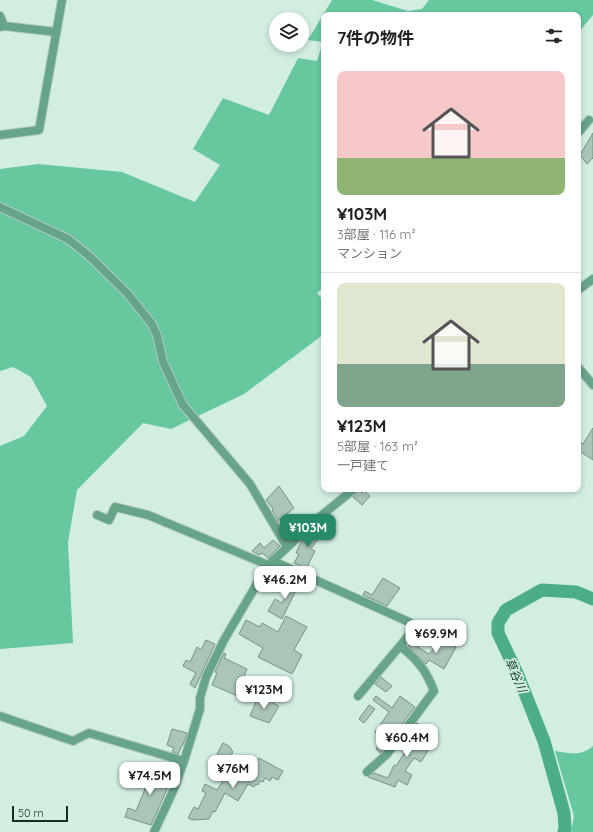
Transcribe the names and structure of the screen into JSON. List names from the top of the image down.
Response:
{
  "water": ["草谷川"],
  "scale_bar": "50 m",
  "page": {
    "heading": "7件の物件",
    "list": [
      {
        "name": "¥103M",
        "note": "3部屋 · 116 m² · マンション"
      },
      {
        "name": "¥123M",
        "note": "5部屋 · 163 m² · 一戸建て"
      }
    ],
    "price": [
      "¥103M",
      "¥46.2M",
      "¥69.9M",
      "¥123M",
      "¥60.4M",
      "¥76M",
      "¥74.5M"
    ],
    "scale": "50 m"
  }
}
